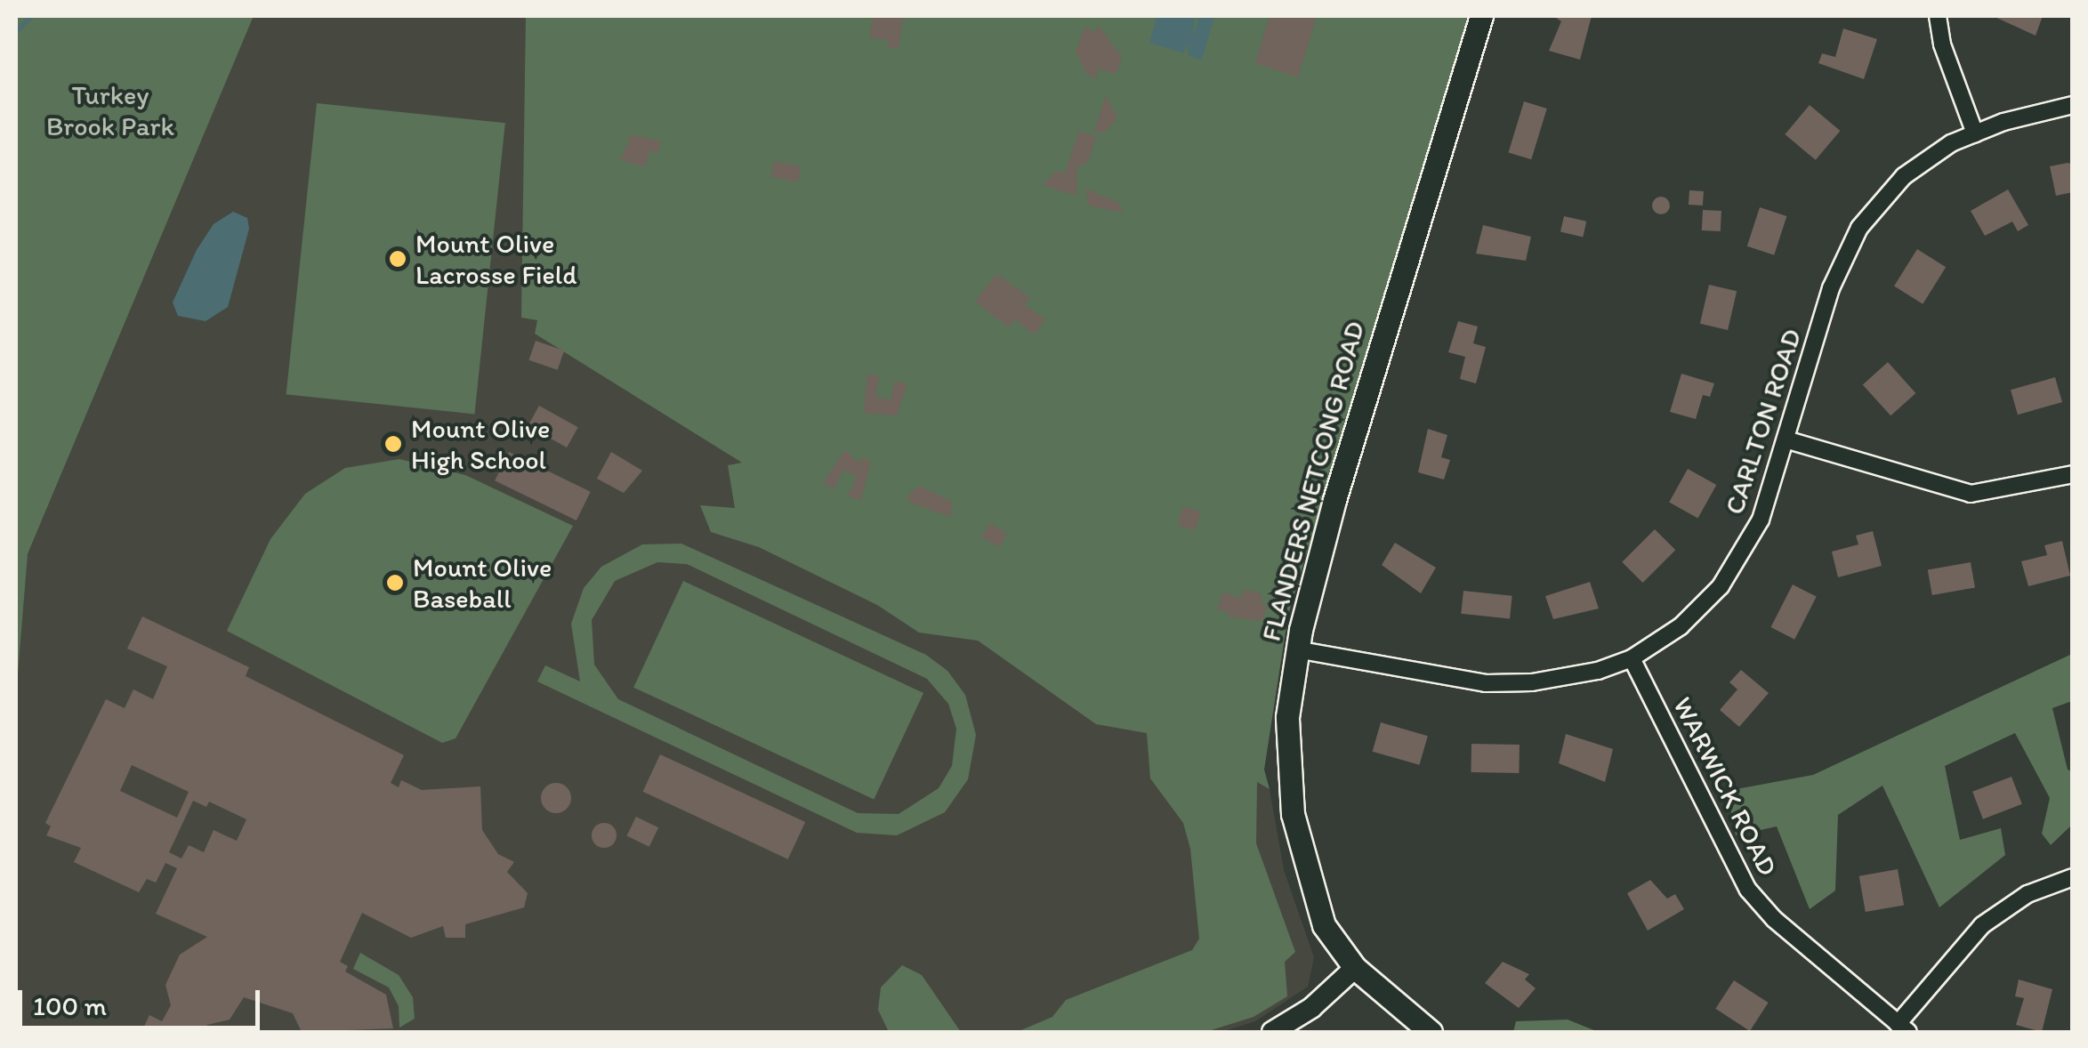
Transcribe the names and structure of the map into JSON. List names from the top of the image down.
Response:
{
  "streets": {
    "main road": ["FLANDERS NETCONG ROAD"],
    "street": ["CARLTON ROAD", "WARWICK ROAD"]
  },
  "crossings": [
    ["CARLTON ROAD", "FLANDERS NETCONG ROAD"],
    ["CARLTON ROAD", "WARWICK ROAD"]
  ],
  "parks": ["Turkey Brook Park"],
  "places": ["Mount Olive Lacrosse Field", "Mount Olive High School", "Mount Olive Baseball"],
  "scale_bar": "100 m"
}
